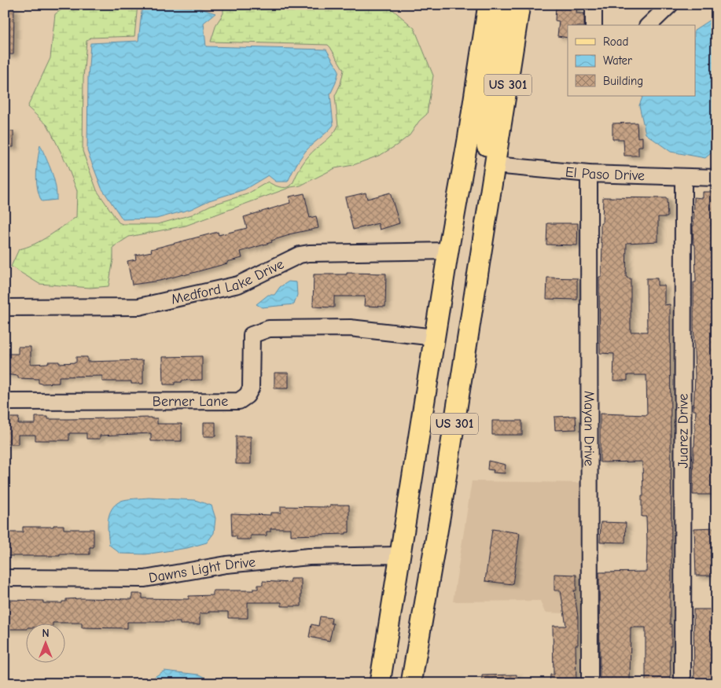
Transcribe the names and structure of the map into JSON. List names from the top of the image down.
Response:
{
  "streets": {
    "main road": ["US 301"],
    "street": [
      "El Paso Drive",
      "Medford Lake Drive",
      "Berner Lane",
      "Mayan Drive",
      "Juarez Drive",
      "Dawns Light Drive"
    ]
  },
  "crossings": [
    ["US 301", "El Paso Drive"],
    ["US 301", "Medford Lake Drive"],
    ["US 301", "Berner Lane"],
    ["US 301", "Dawns Light Drive"],
    ["El Paso Drive", "Mayan Drive"],
    ["El Paso Drive", "Juarez Drive"]
  ],
  "legend": ["Road", "Water", "Building"],
  "north": "top"
}
